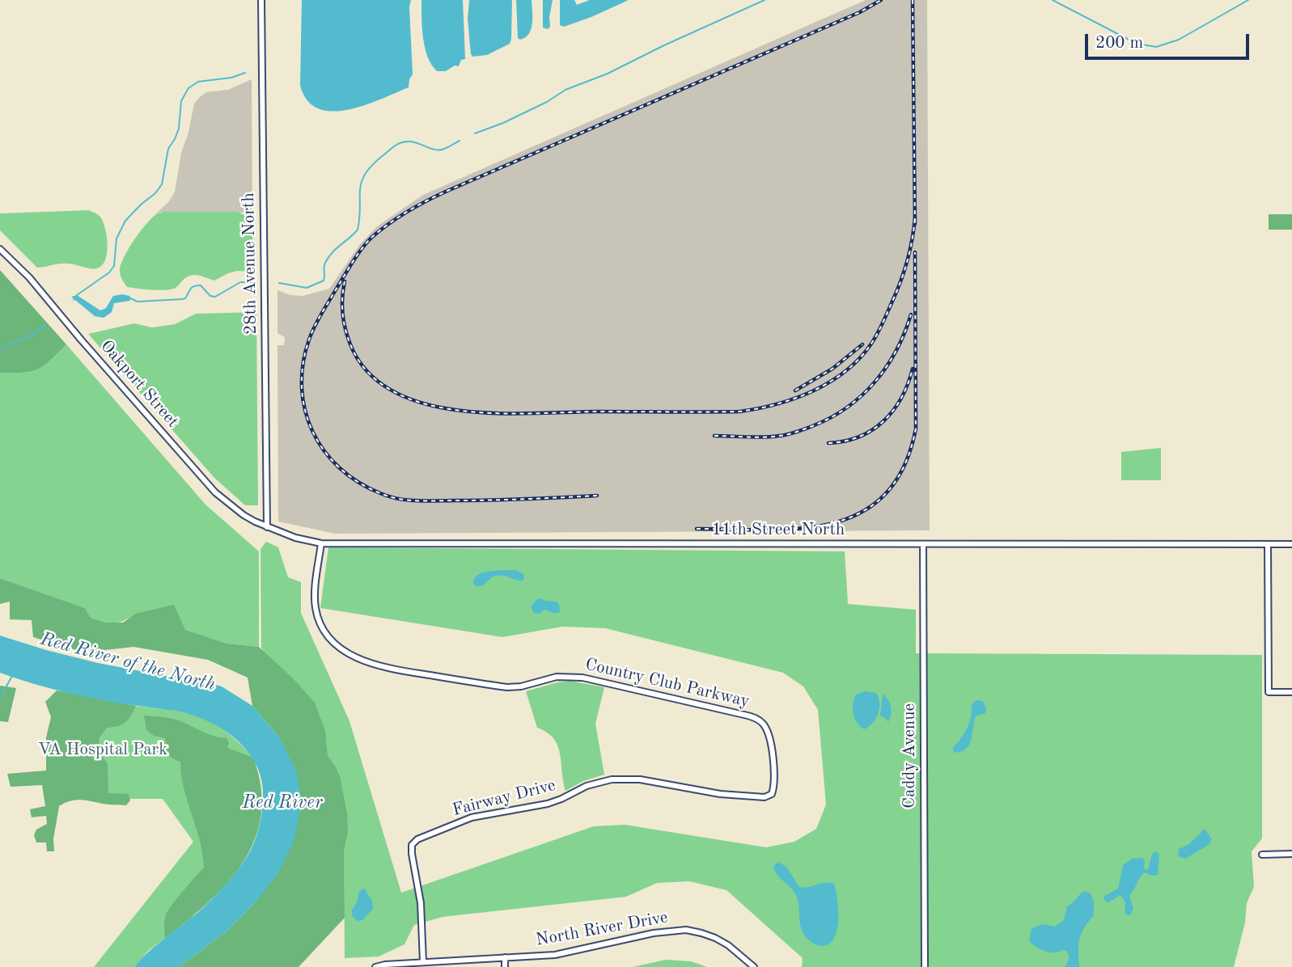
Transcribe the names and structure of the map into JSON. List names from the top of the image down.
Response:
{
  "streets": {
    "street": [
      "28th Avenue North",
      "Oakport Street",
      "11th Street North",
      "Country Club Parkway",
      "Caddy Avenue",
      "Fairway Drive",
      "North River Drive"
    ]
  },
  "crossings": [
    ["28th Avenue North", "Oakport Street"],
    ["28th Avenue North", "11th Street North"],
    ["Oakport Street", "11th Street North"],
    ["11th Street North", "Country Club Parkway"],
    ["11th Street North", "Caddy Avenue"],
    ["Country Club Parkway", "Fairway Drive"],
    ["Fairway Drive", "North River Drive"]
  ],
  "water": ["Red River of the North", "Red River"],
  "parks": ["VA Hospital Park"],
  "scale_bar": "200 m"
}
